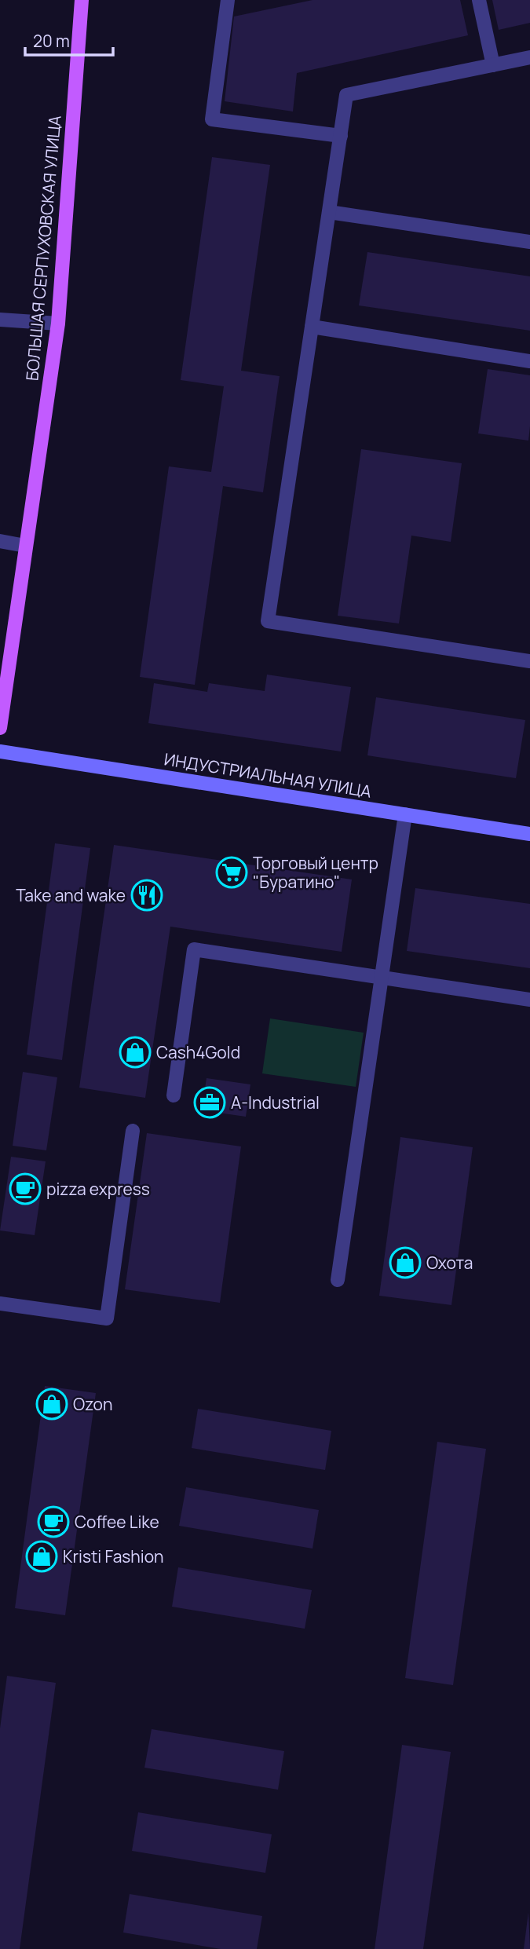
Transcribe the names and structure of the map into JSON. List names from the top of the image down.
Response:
{
  "streets": {
    "main road": ["БОЛЬШАЯ СЕРПУХОВСКАЯ УЛИЦА"],
    "street": ["ИНДУСТРИАЛЬНАЯ УЛИЦА"]
  },
  "places": {
    "supermarket": ["Торговый центр \"Буратино\""],
    "restaurant": ["Take and wake"],
    "shop": [
      "Cash4Gold",
      "Охота",
      "Ozon",
      "Kristi Fashion"
    ],
    "office": ["A-Industrial"],
    "cafe": ["pizza express", "Coffee Like"]
  },
  "scale_bar": "20 m"
}
